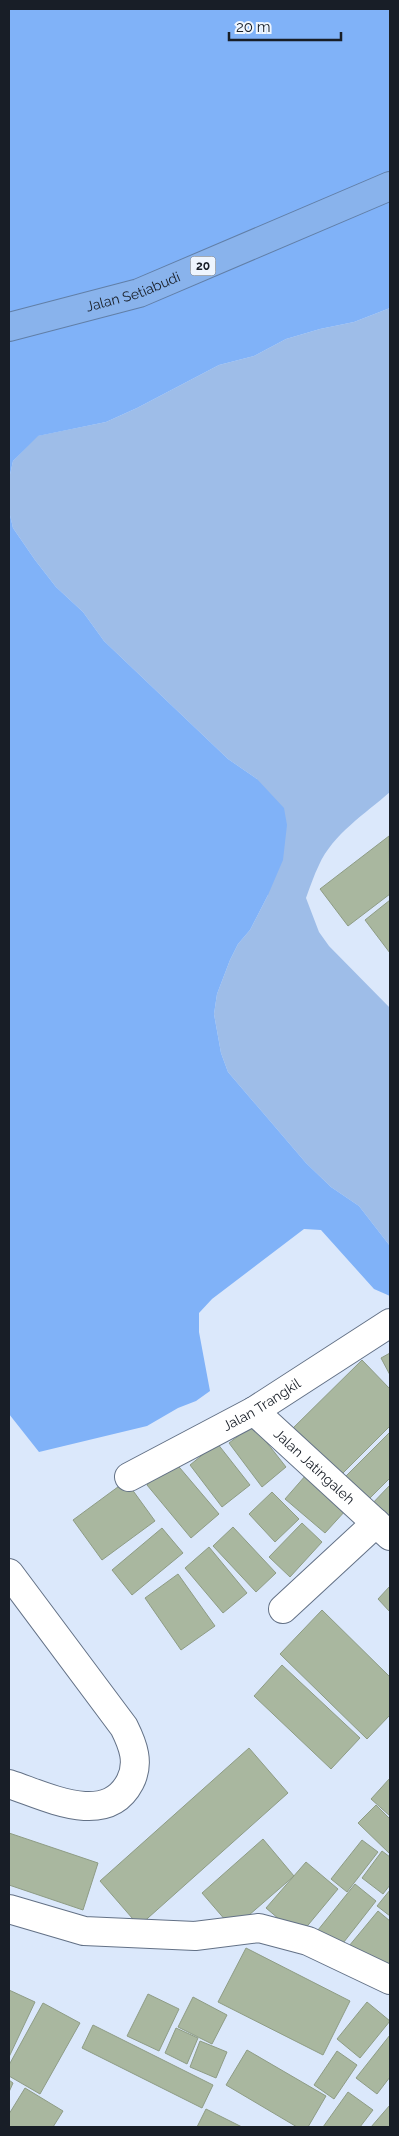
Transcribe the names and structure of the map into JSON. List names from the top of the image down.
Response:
{
  "streets": {
    "highway": ["20", "Jalan Setiabudi"],
    "street": ["Jalan Trangkil", "Jalan Jatingaleh"]
  },
  "crossings": [
    ["Jalan Trangkil", "Jalan Jatingaleh"]
  ],
  "scale_bar": "20 m"
}
